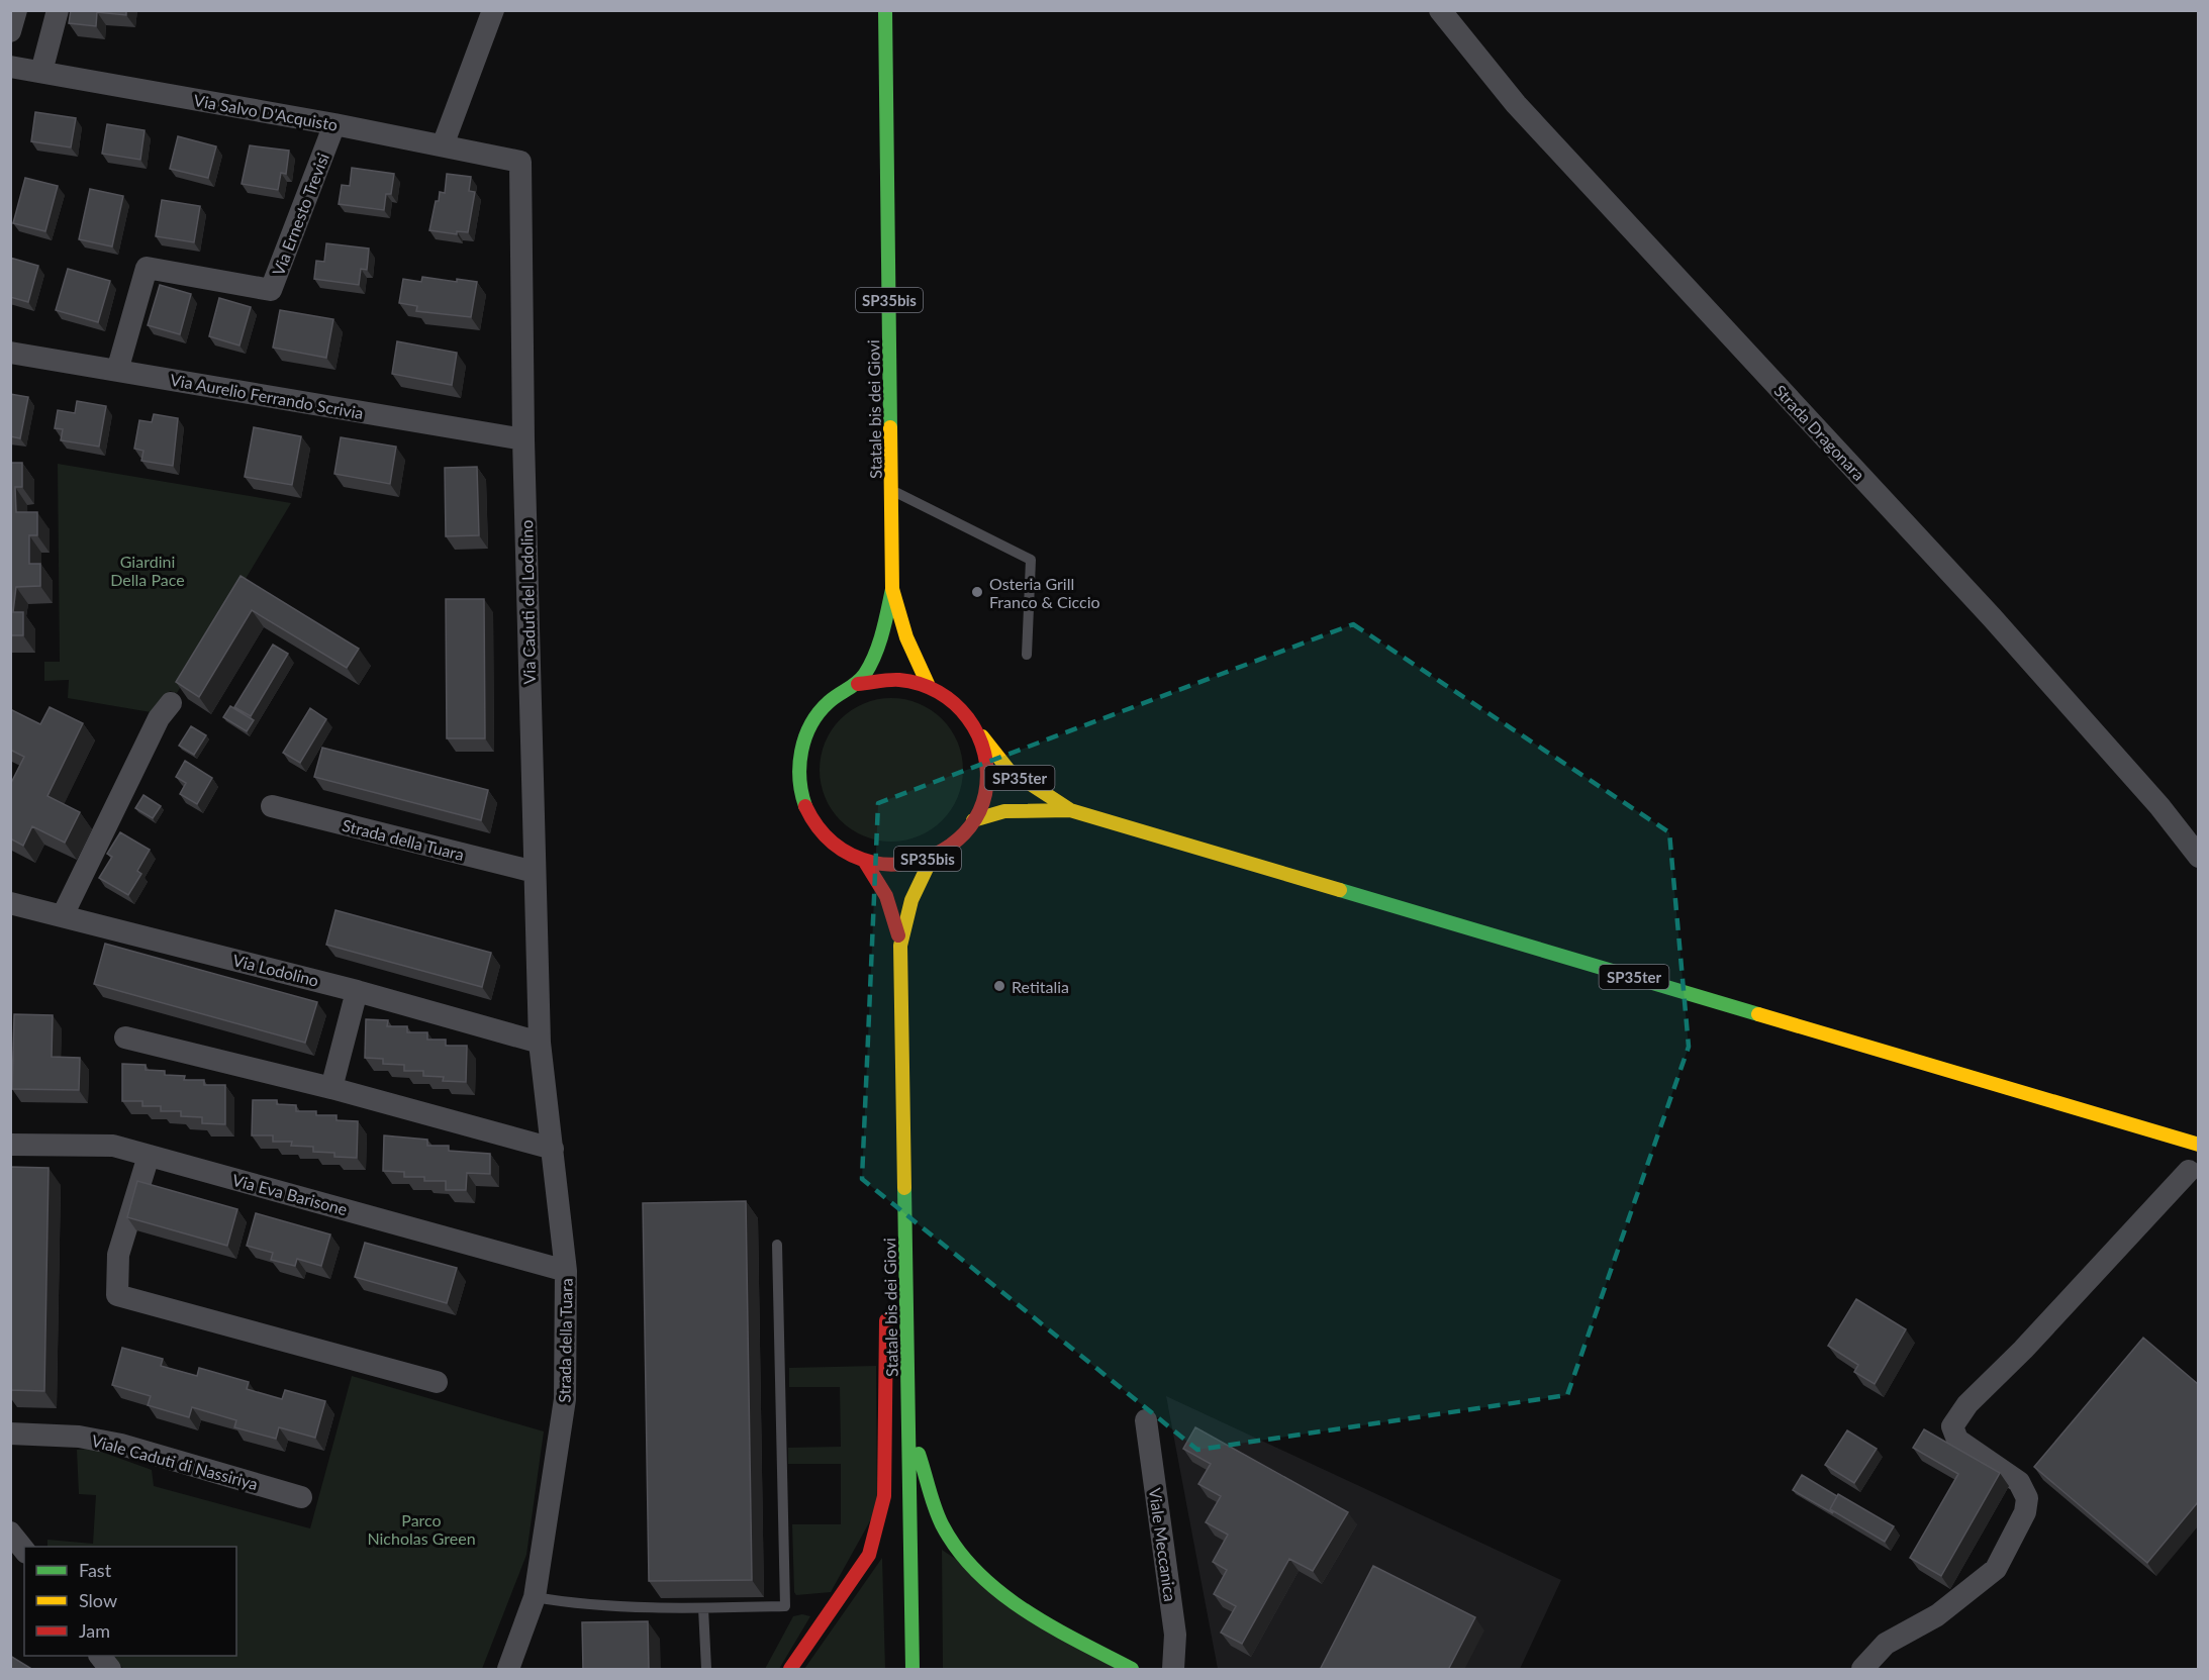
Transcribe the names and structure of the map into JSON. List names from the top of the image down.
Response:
{
  "streets": {
    "main road": ["SP35bis", "Statale bis dei Giovi", "SP35ter"],
    "street": [
      "Via Salvo D'Acquisto",
      "Via Ernesto Trevisi",
      "Via Aurelio Ferrando Scrivia",
      "Strada Dragonara",
      "Via Caduti del Lodolino",
      "Strada della Tuara",
      "Via Lodolino",
      "Via Eva Barisone",
      "Viale Caduti di Nassiriya",
      "Viale Meccanica"
    ]
  },
  "crossings": [
    ["Via Salvo D'Acquisto", "Via Ernesto Trevisi"],
    ["Via Salvo D'Acquisto", "Via Caduti del Lodolino"],
    ["Via Ernesto Trevisi", "Via Aurelio Ferrando Scrivia"],
    ["Via Aurelio Ferrando Scrivia", "Via Caduti del Lodolino"],
    ["Statale bis dei Giovi", "SP35ter"],
    ["Via Caduti del Lodolino", "Strada della Tuara"],
    ["Via Caduti del Lodolino", "Via Lodolino"],
    ["Strada della Tuara", "Via Lodolino"],
    ["Strada della Tuara", "Via Eva Barisone"]
  ],
  "parks": ["Giardini Della Pace", "Parco Nicholas Green"],
  "places": ["Osteria Grill Franco & Ciccio", "Retitalia"],
  "legend": ["Fast", "Slow", "Jam"]
}
